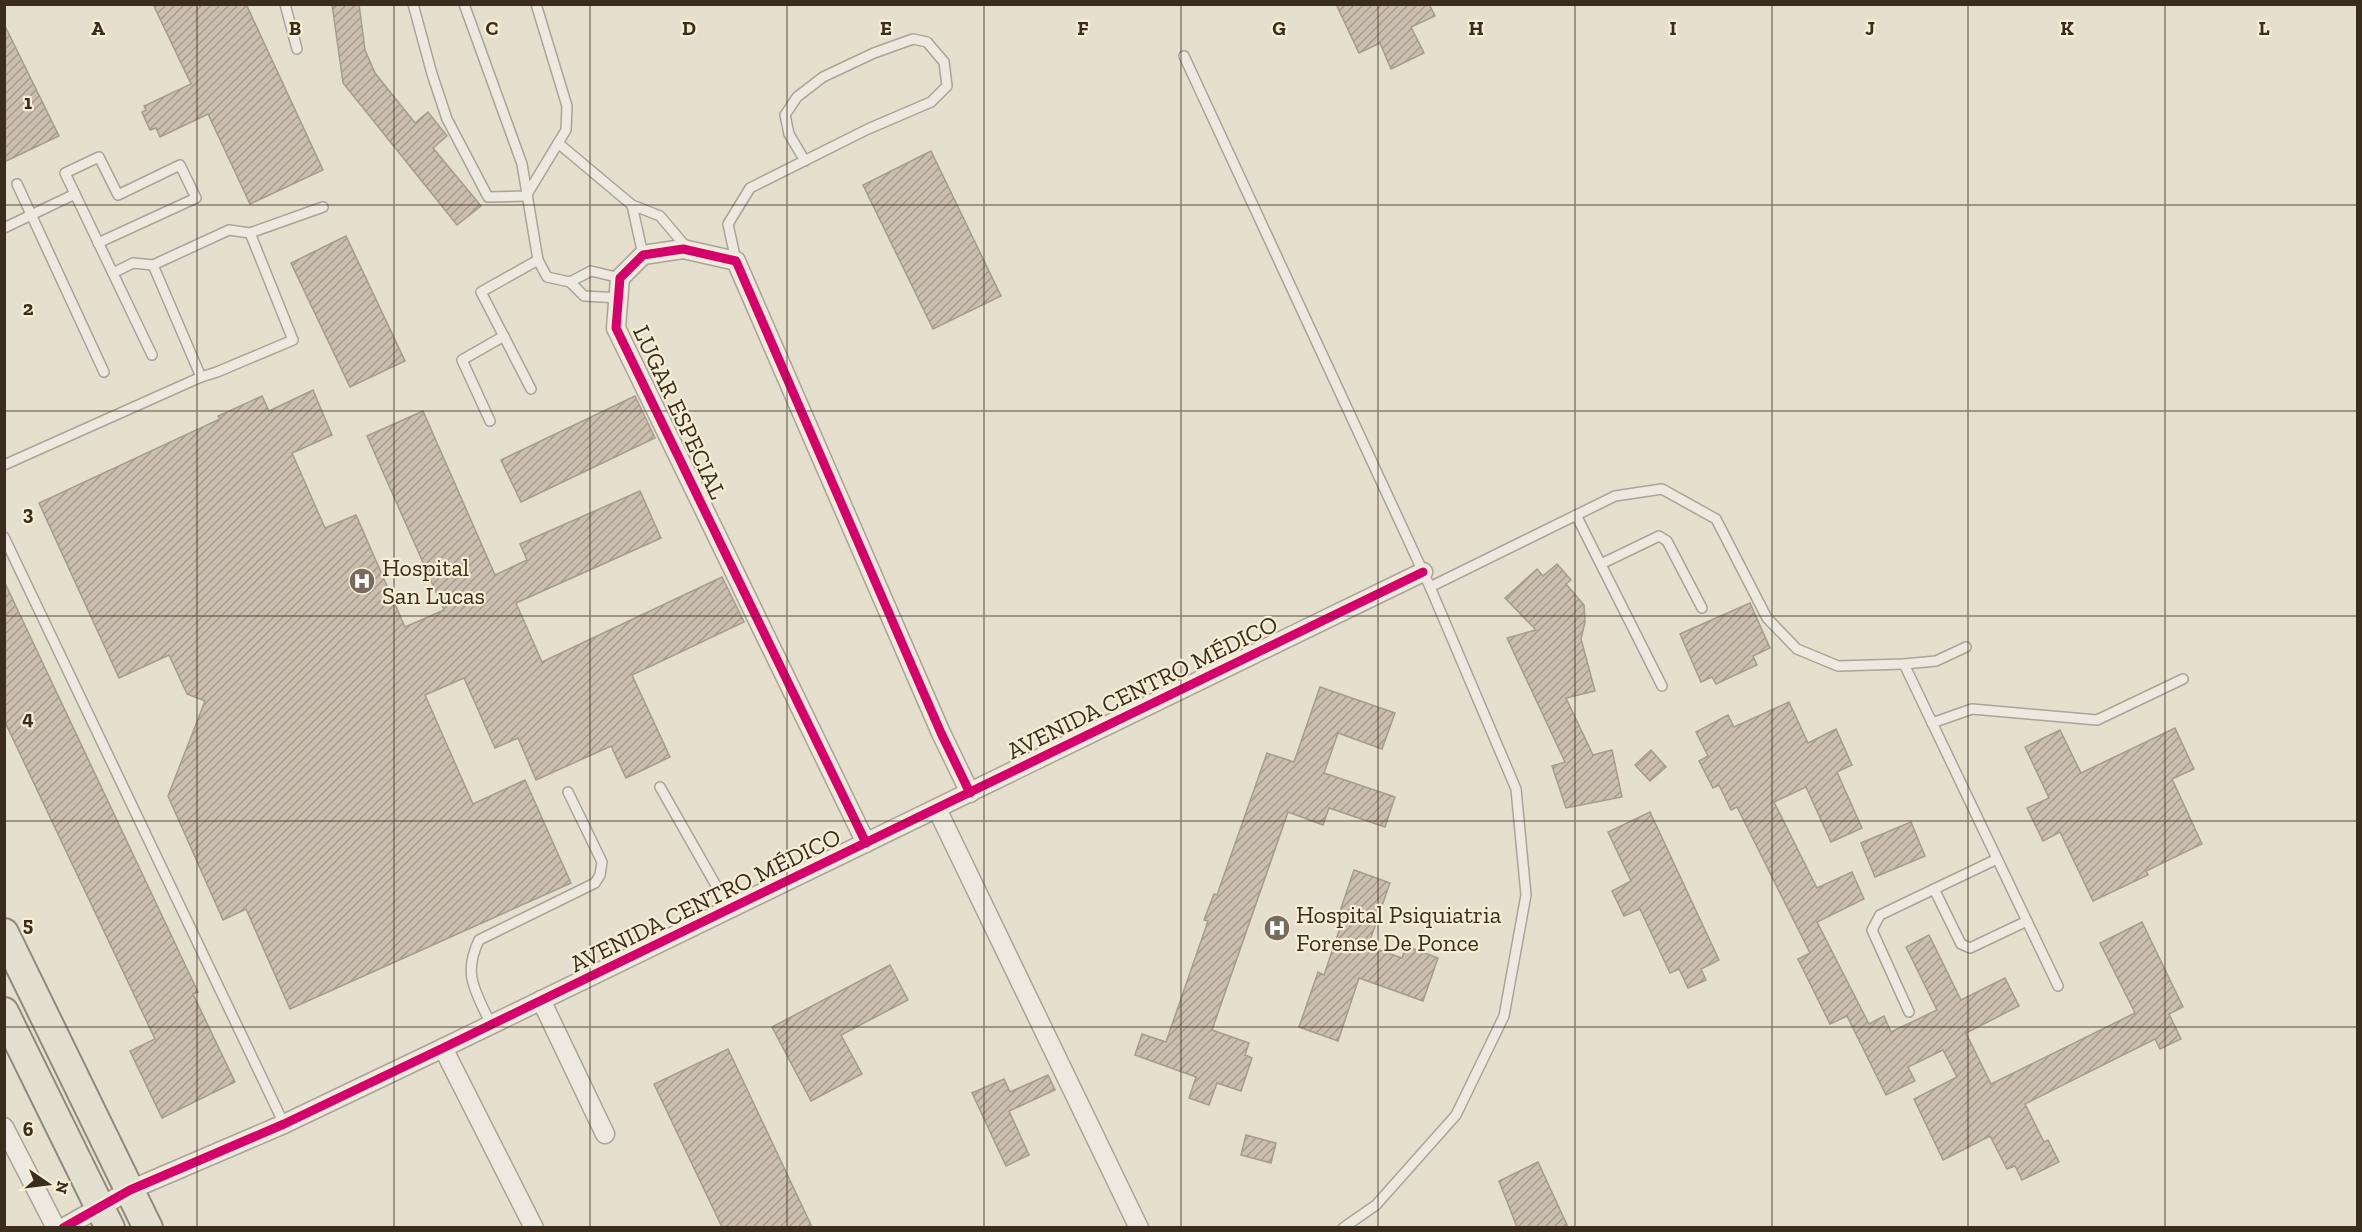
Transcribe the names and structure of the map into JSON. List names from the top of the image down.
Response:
{
  "streets": {
    "street": ["LUGAR ESPECIAL", "AVENIDA CENTRO MÉDICO"]
  },
  "crossings": [
    ["LUGAR ESPECIAL", "AVENIDA CENTRO MÉDICO"]
  ],
  "places": {
    "hospital": ["Hospital San Lucas", "Hospital Psiquiatria Forense De Ponce"]
  },
  "north": "right",
  "grid": {
    "columns": [
      "A",
      "B",
      "C",
      "D",
      "E",
      "F",
      "G",
      "H",
      "I",
      "J",
      "K",
      "L"
    ],
    "rows": [
      "1",
      "2",
      "3",
      "4",
      "5",
      "6"
    ]
  }
}
